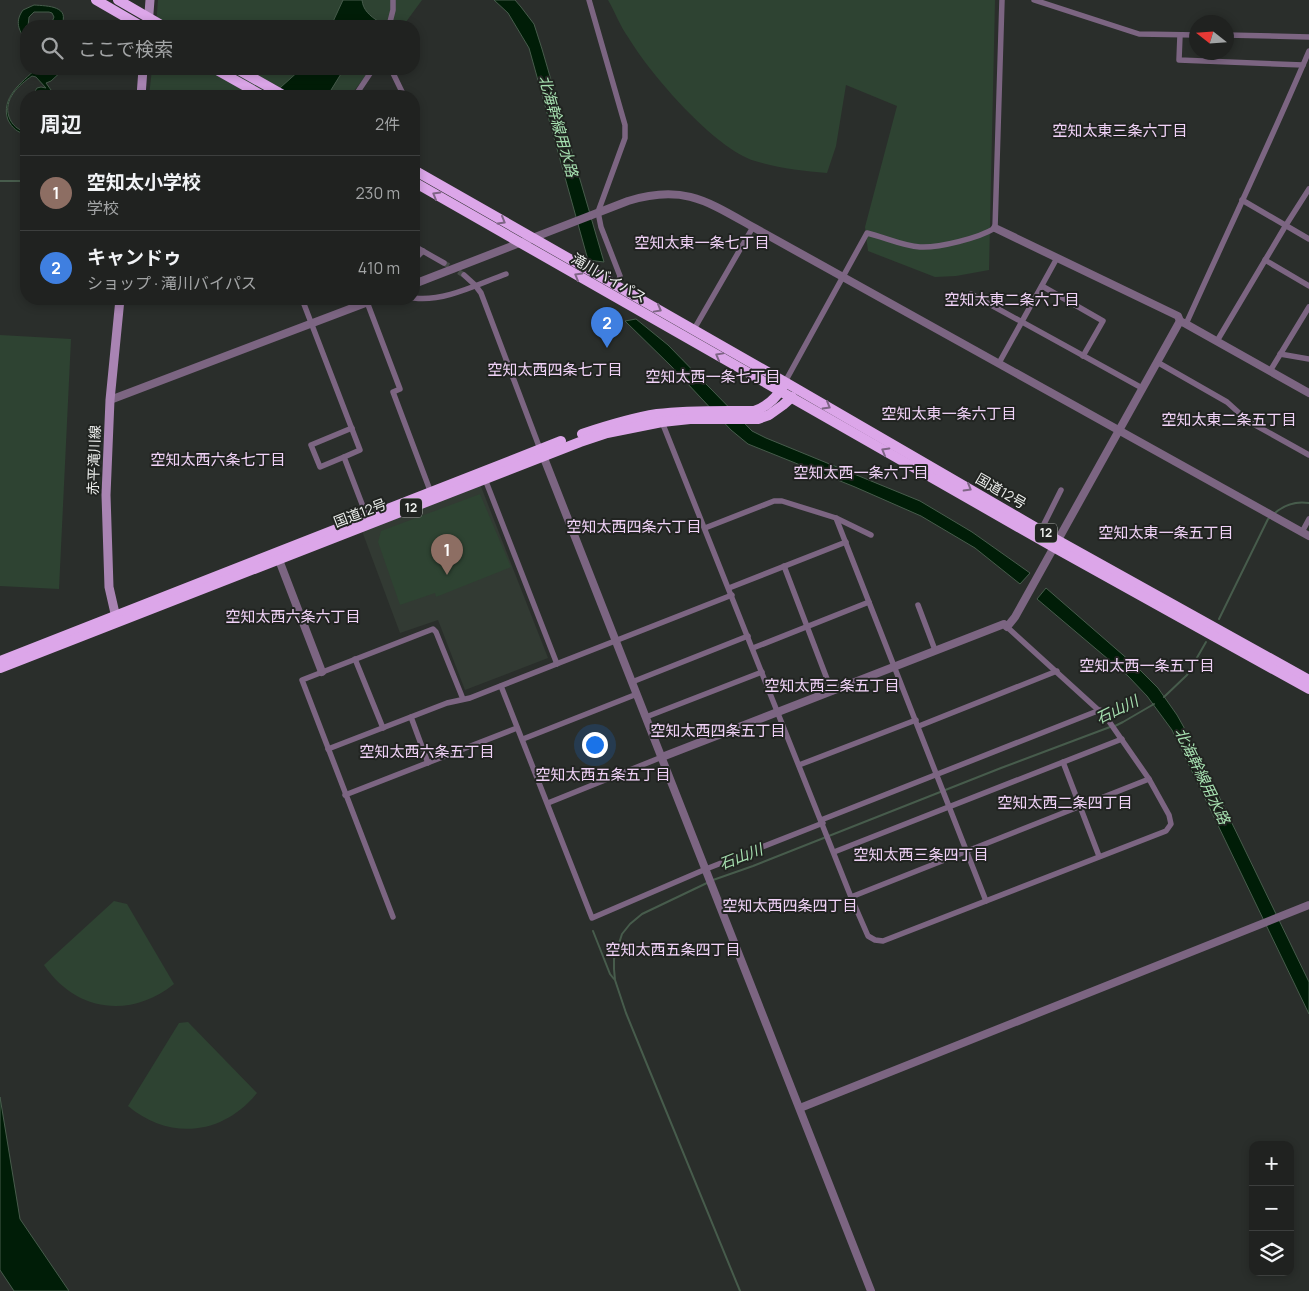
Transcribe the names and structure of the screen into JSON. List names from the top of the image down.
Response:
{
  "streets": {
    "highway": ["滝川バイパス", "国道12号", "12"],
    "main road": ["赤平滝川線"]
  },
  "crossings": [
    ["滝川バイパス", "国道12号"],
    ["赤平滝川線", "国道12号"]
  ],
  "districts": [
    "空知太東三条六丁目",
    "空知太東一条七丁目",
    "空知太東二条六丁目",
    "空知太西四条七丁目",
    "空知太西一条七丁目",
    "空知太東一条六丁目",
    "空知太東二条五丁目",
    "空知太西六条七丁目",
    "空知太西一条六丁目",
    "空知太西四条六丁目",
    "空知太東一条五丁目",
    "空知太西六条六丁目",
    "空知太西一条五丁目",
    "空知太西三条五丁目",
    "空知太西四条五丁目",
    "空知太西六条五丁目",
    "空知太西五条五丁目",
    "空知太西二条四丁目",
    "空知太西三条四丁目",
    "空知太西四条四丁目",
    "空知太西五条四丁目"
  ],
  "water": ["北海幹線用水路", "石山川"],
  "north": "left",
  "page": {
    "search": "ここで検索",
    "heading": ["周辺", "2件"],
    "list": [
      {
        "mark": "1",
        "name": "空知太小学校",
        "note": "学校",
        "value": "230 m"
      },
      {
        "mark": "2",
        "name": "キャンドゥ",
        "note": "ショップ · 滝川バイパス",
        "value": "410 m"
      }
    ],
    "pins": ["2", "1"],
    "map_buttons": ["+", "−"]
  }
}
